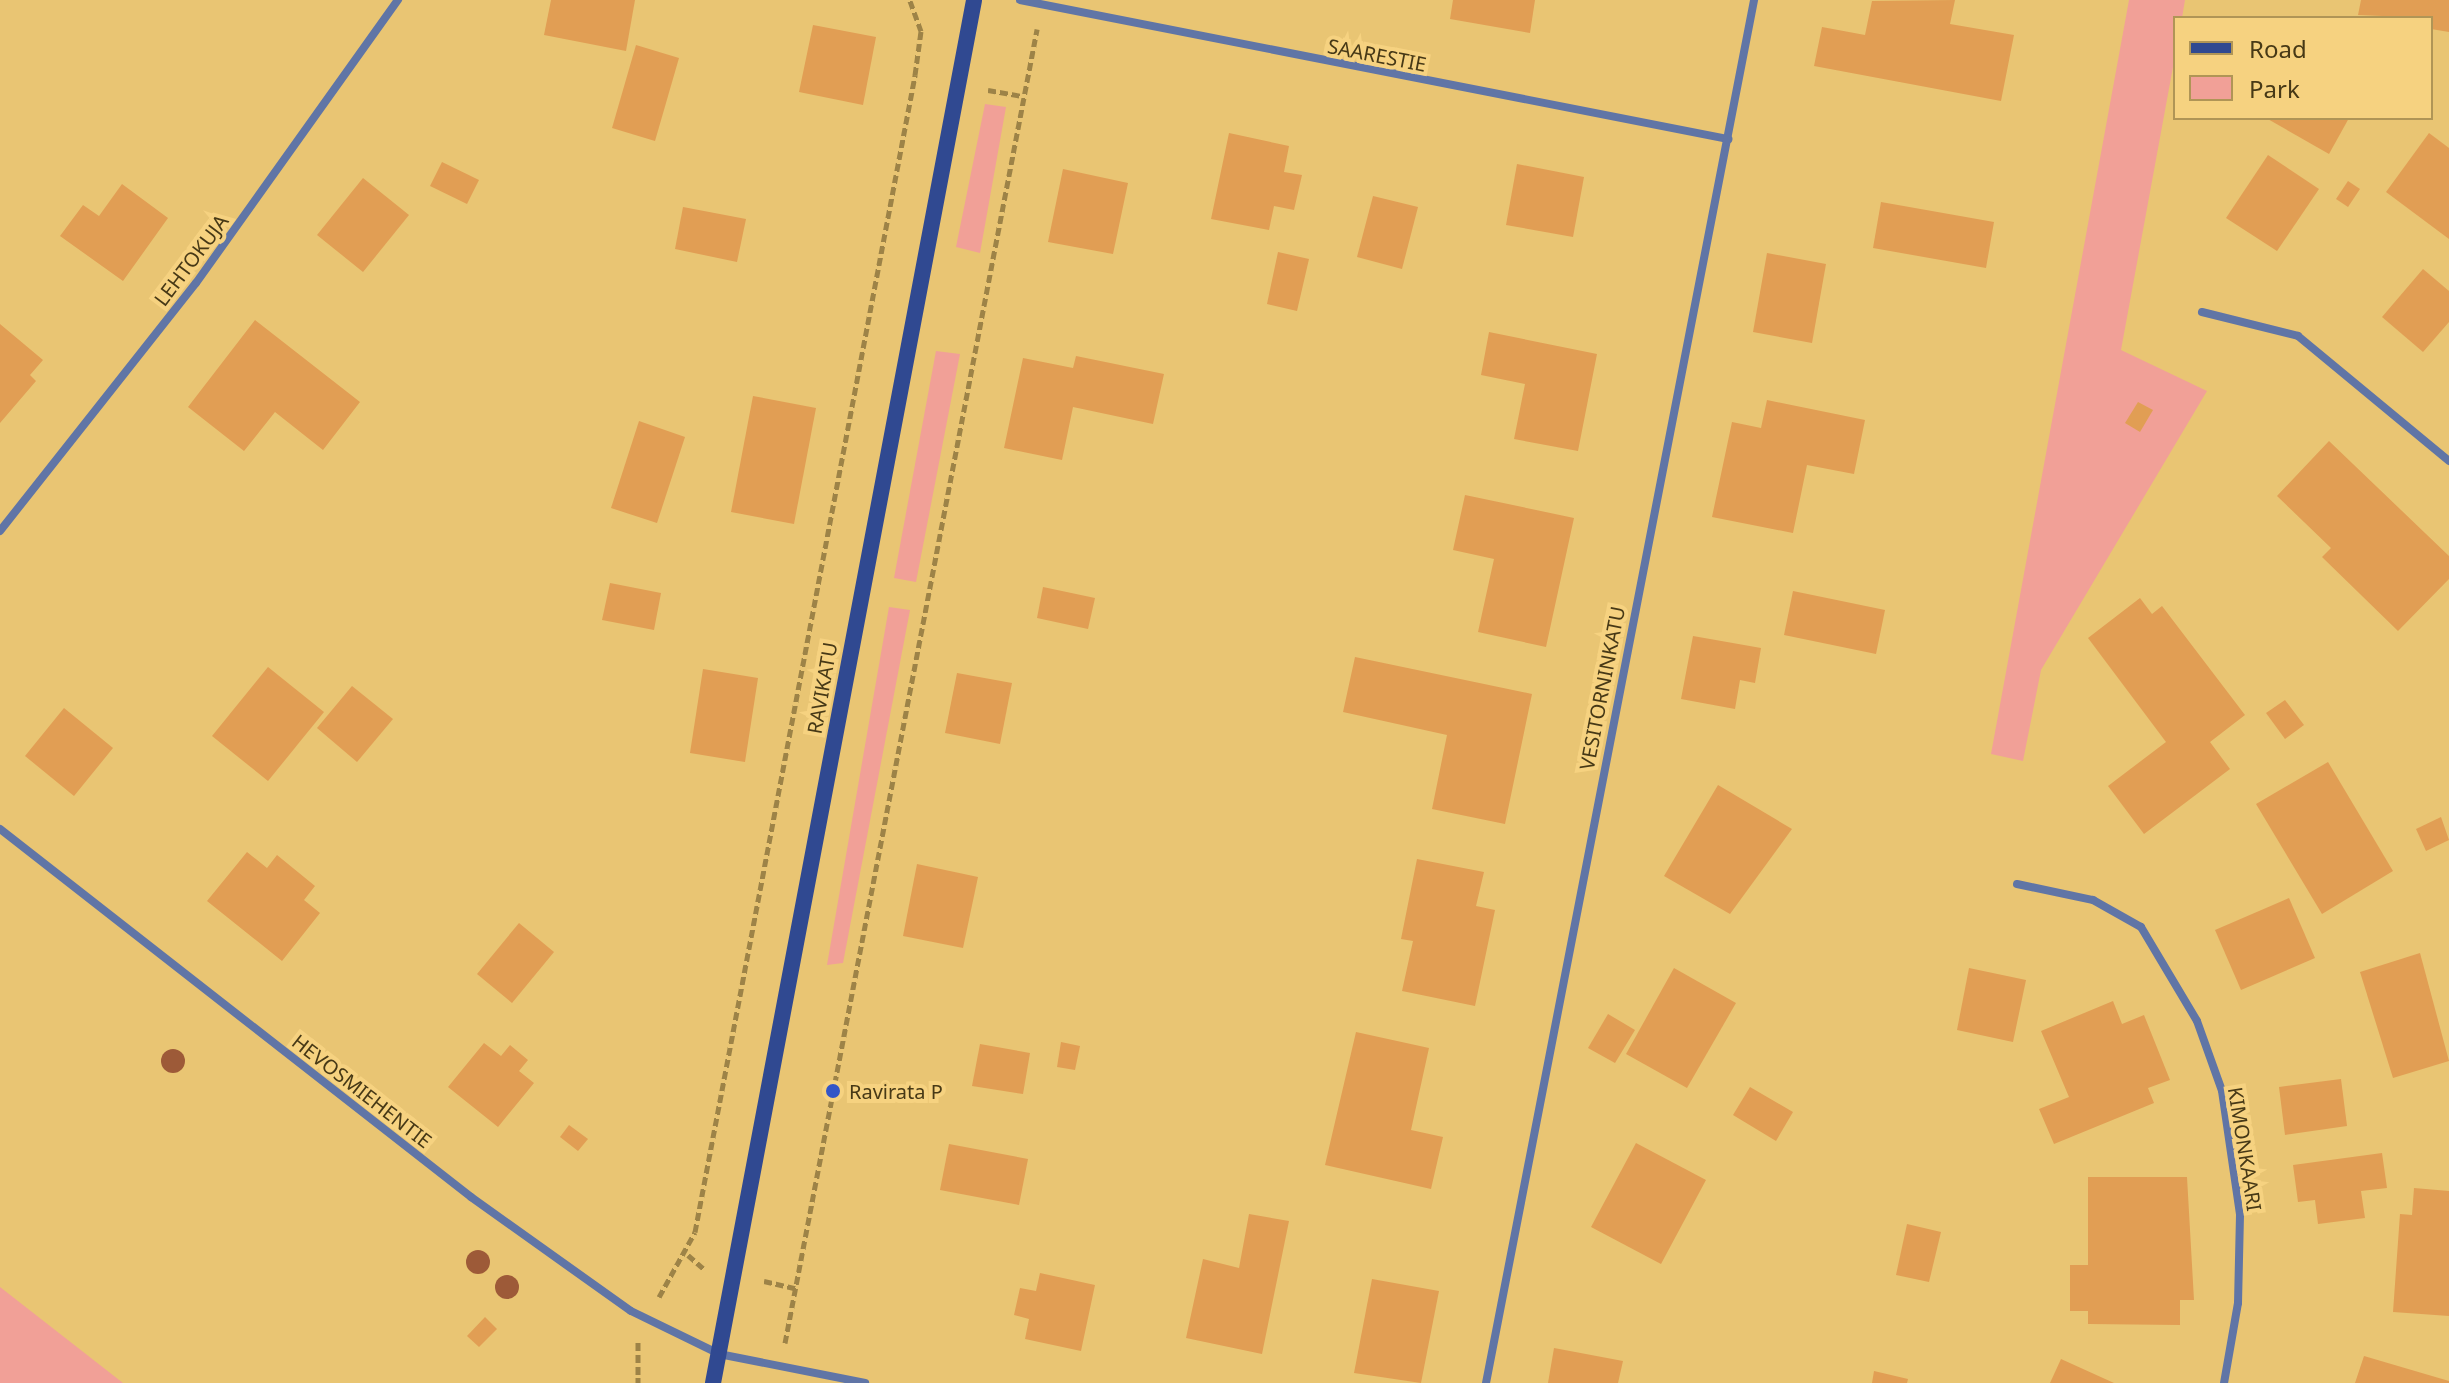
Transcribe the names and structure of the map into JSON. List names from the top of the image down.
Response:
{
  "streets": {
    "street": [
      "SAARESTIE",
      "LEHTOKUJA",
      "RAVIKATU",
      "VESITORNINKATU",
      "HEVOSMIEHENTIE",
      "KIMONKAARI"
    ]
  },
  "crossings": [
    ["SAARESTIE", "VESITORNINKATU"],
    ["RAVIKATU", "HEVOSMIEHENTIE"]
  ],
  "places": ["Ravirata P"],
  "legend": ["Road", "Park"]
}
